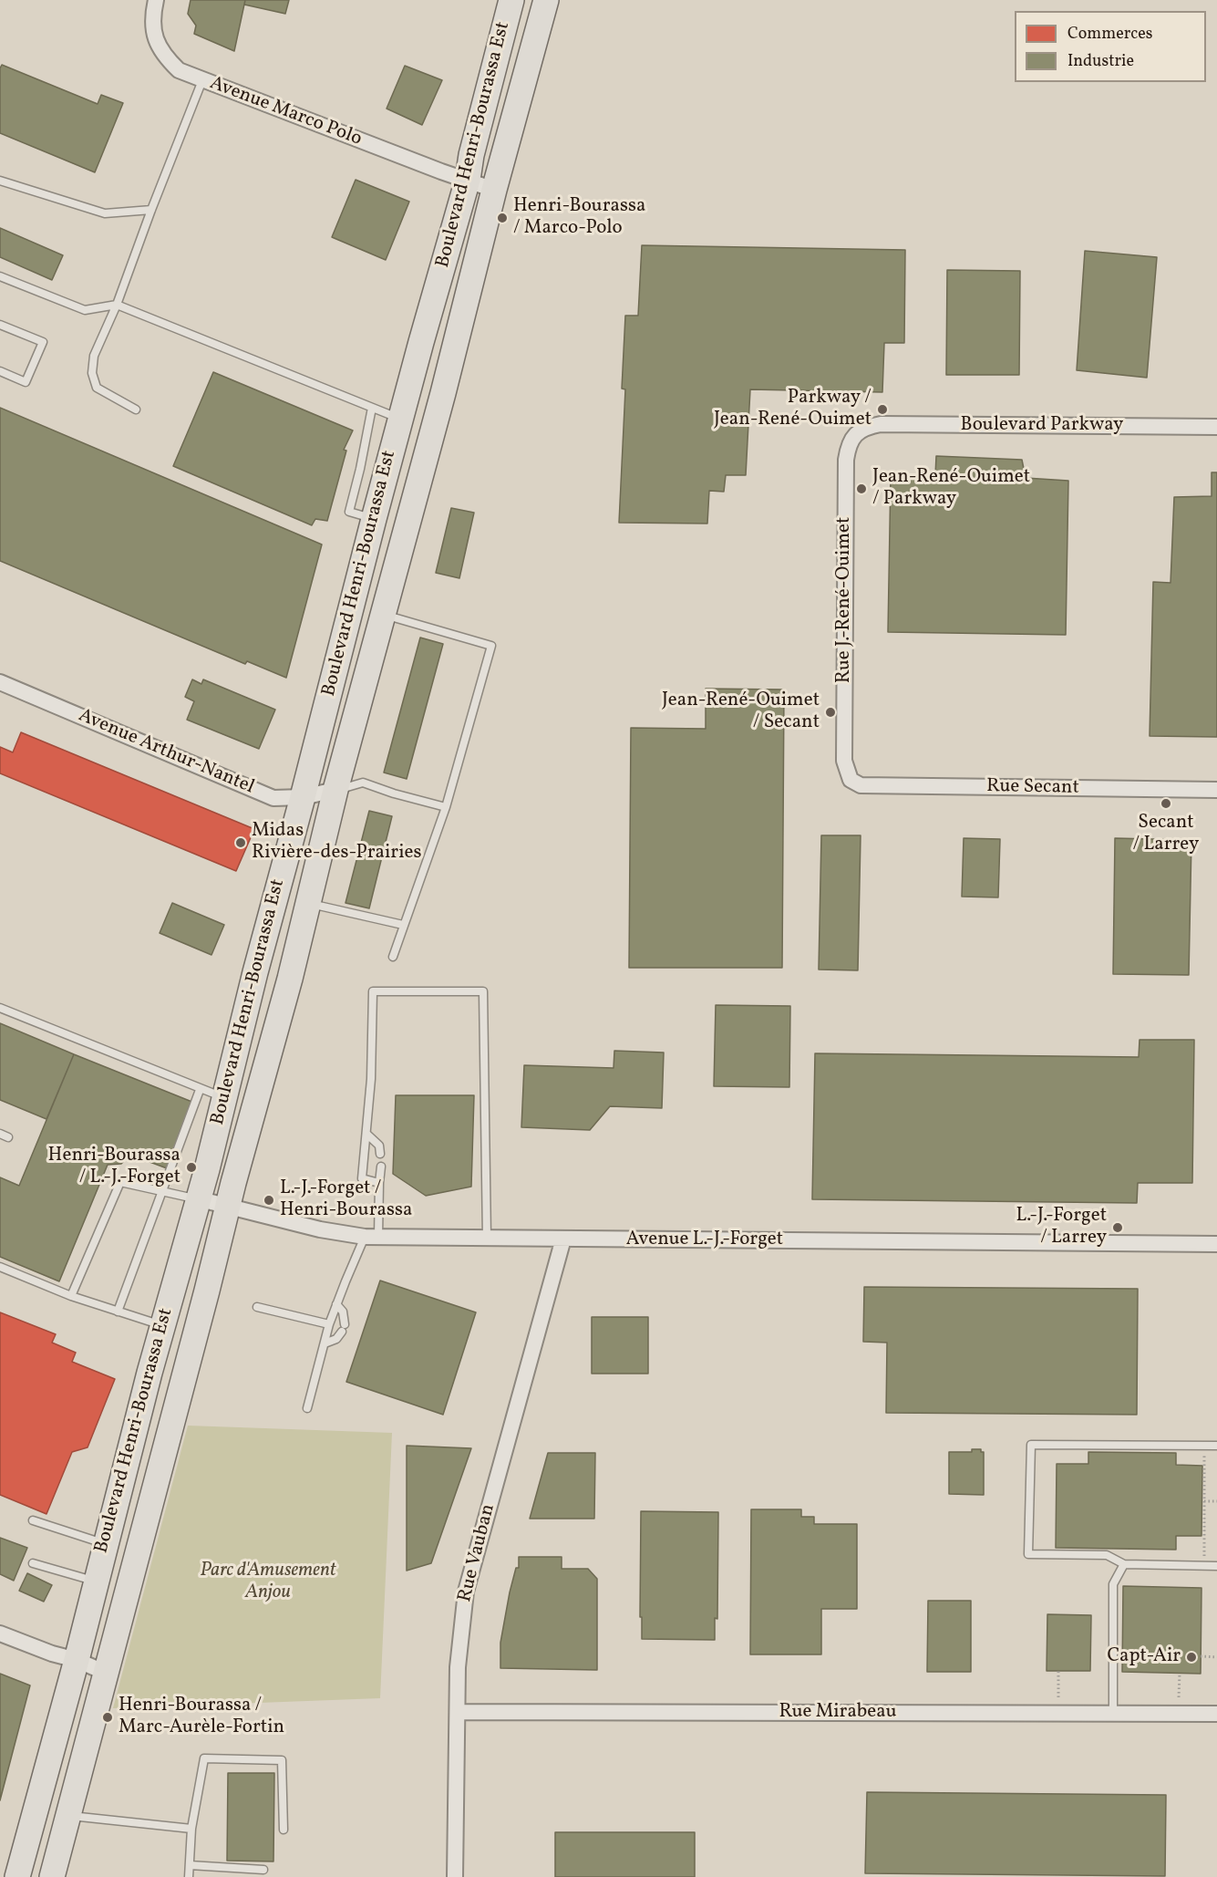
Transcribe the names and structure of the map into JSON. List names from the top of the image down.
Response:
{
  "streets": {
    "main road": ["Boulevard Henri-Bourassa Est"],
    "street": [
      "Avenue Marco Polo",
      "Boulevard Parkway",
      "Rue J.-René-Ouimet",
      "Avenue Arthur-Nantel",
      "Rue Secant",
      "Avenue L.-J.-Forget",
      "Rue Vauban",
      "Rue Mirabeau"
    ]
  },
  "crossings": [
    ["Avenue Marco Polo", "Boulevard Henri-Bourassa Est"],
    ["Boulevard Henri-Bourassa Est", "Avenue Arthur-Nantel"],
    ["Boulevard Henri-Bourassa Est", "Avenue L.-J.-Forget"],
    ["Boulevard Parkway", "Rue J.-René-Ouimet"],
    ["Rue J.-René-Ouimet", "Rue Secant"],
    ["Avenue L.-J.-Forget", "Rue Vauban"],
    ["Rue Vauban", "Rue Mirabeau"]
  ],
  "parks": ["Parc d'Amusement Anjou"],
  "places": [
    "Henri-Bourassa / Marco-Polo",
    "Parkway / Jean-René-Ouimet",
    "Jean-René-Ouimet / Parkway",
    "Jean-René-Ouimet / Secant",
    "Secant / Larrey",
    "Midas Rivière-des-Prairies",
    "Henri-Bourassa / L.-J.-Forget",
    "L.-J.-Forget / Henri-Bourassa",
    "L.-J.-Forget / Larrey",
    "Capt-Air",
    "Henri-Bourassa / Marc-Aurèle-Fortin"
  ],
  "legend": ["Commerces", "Industrie"]
}
